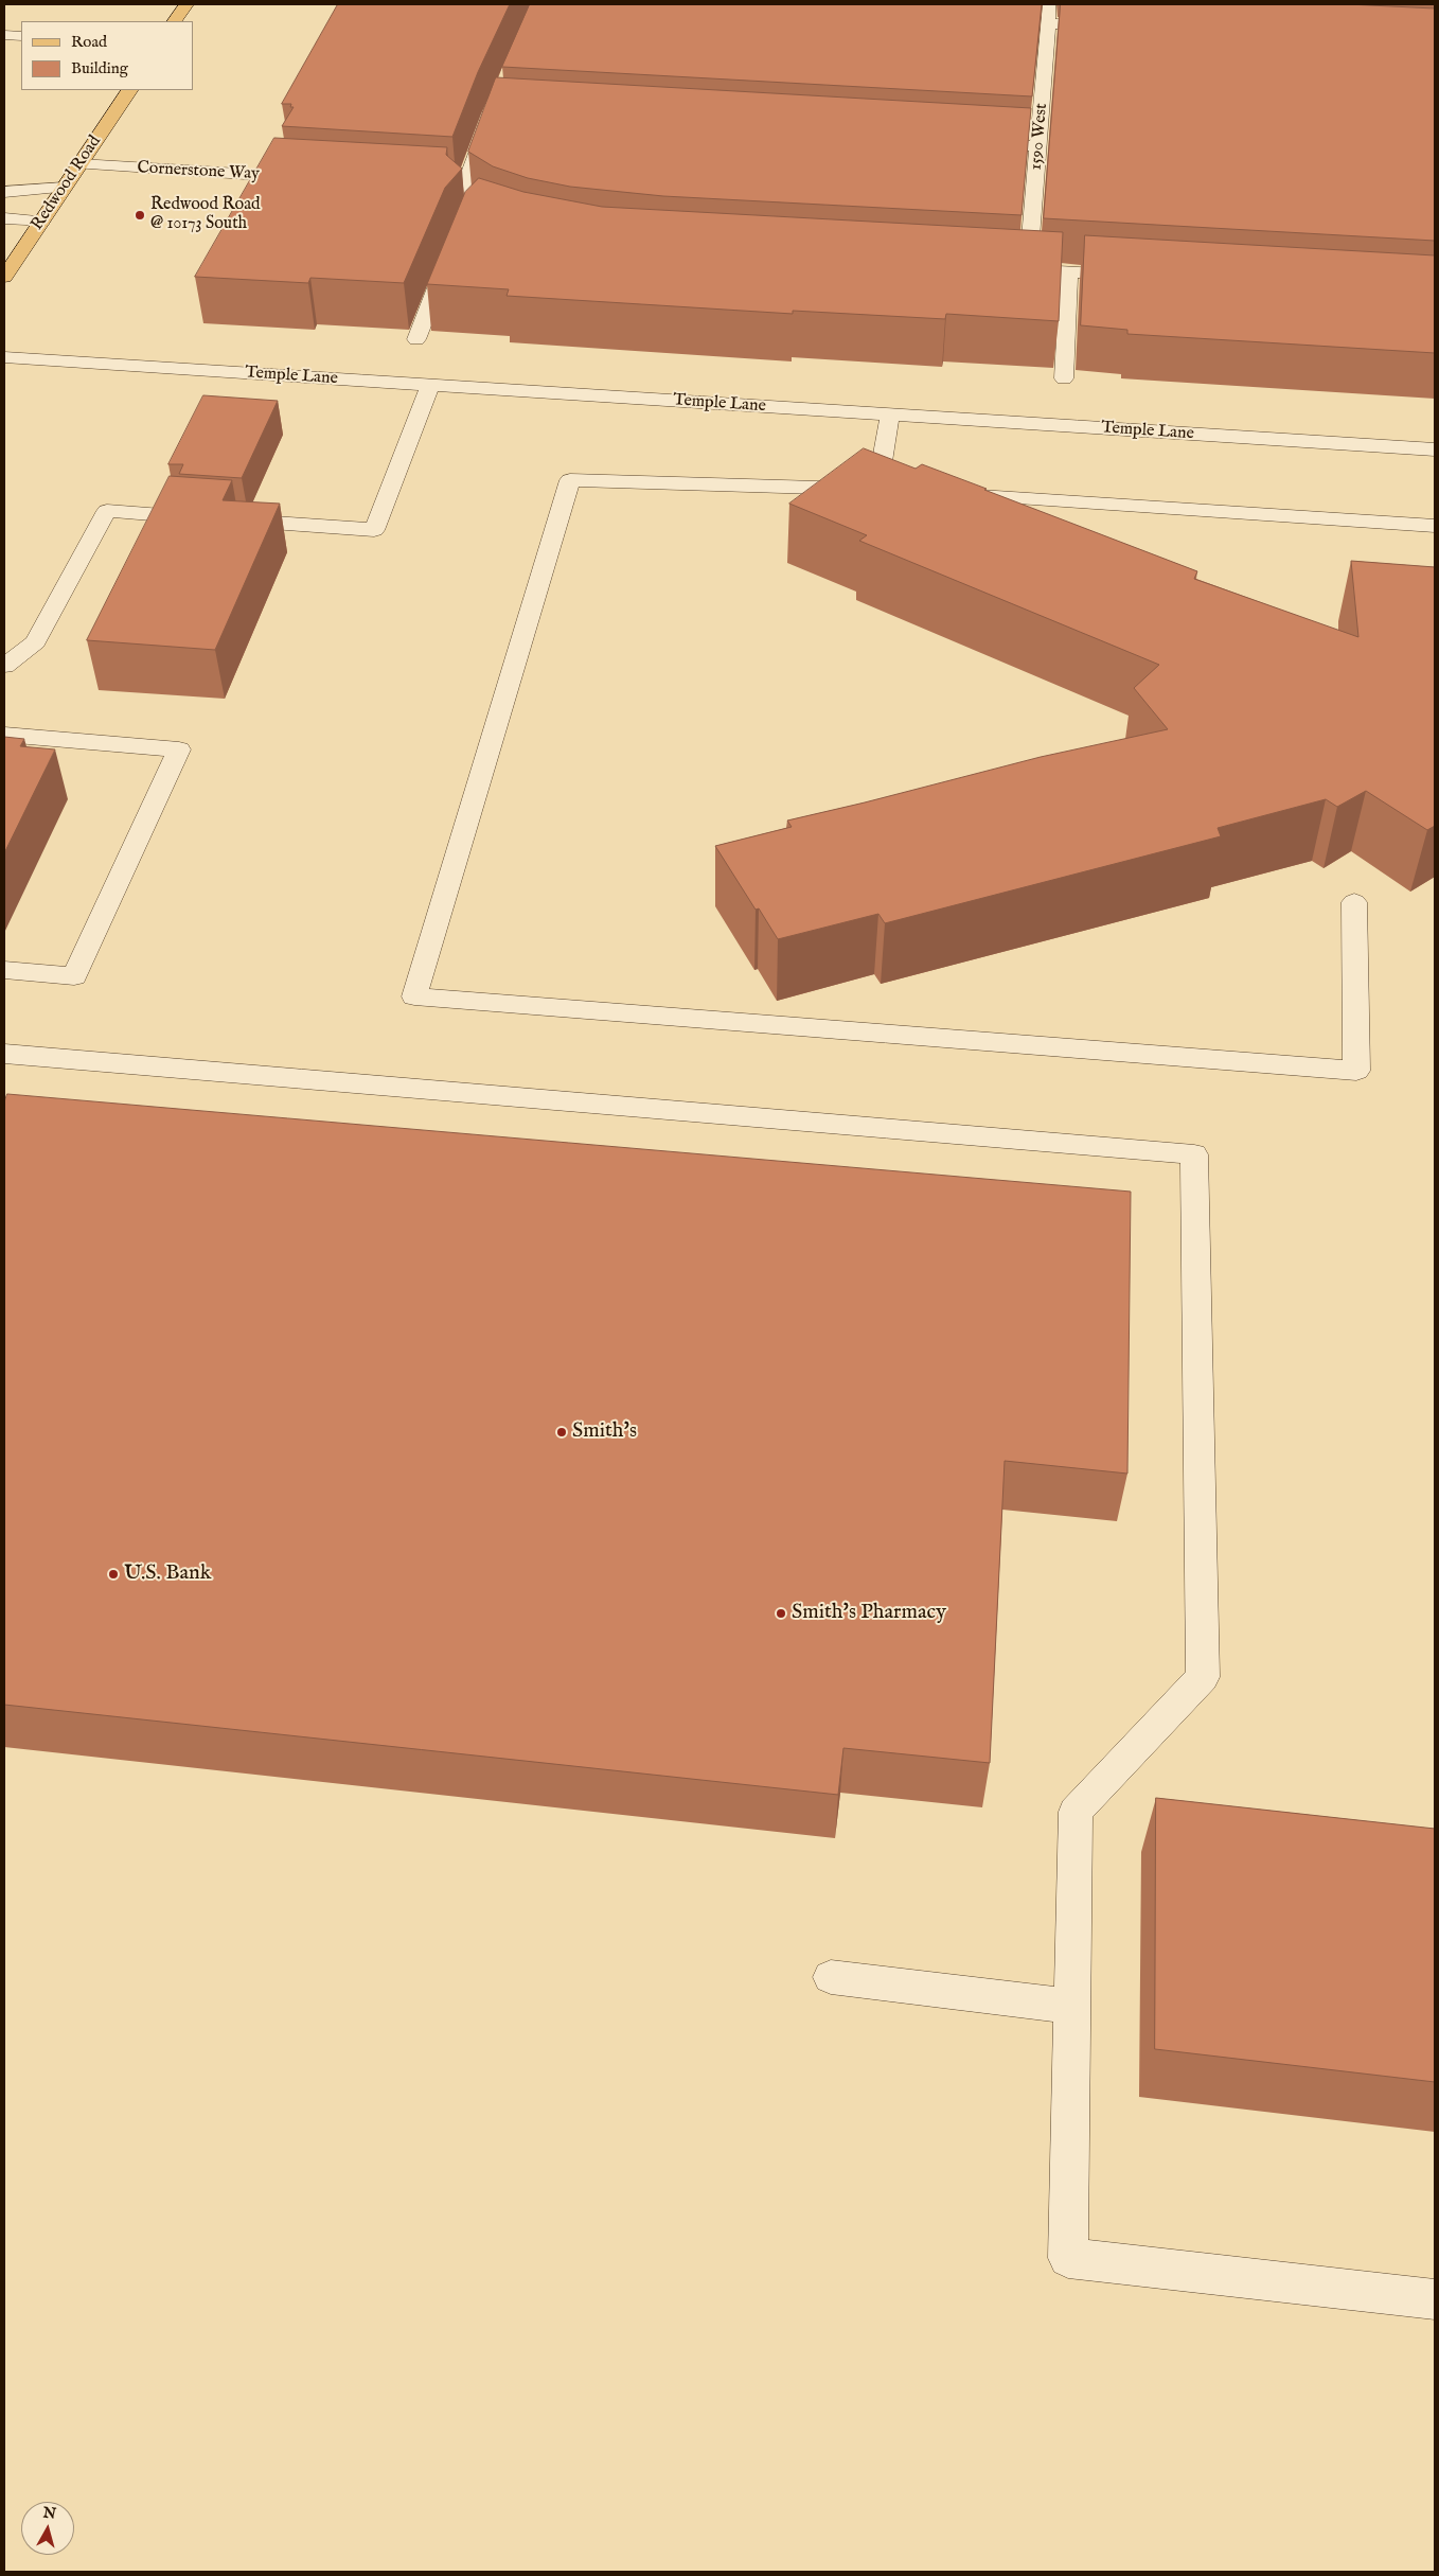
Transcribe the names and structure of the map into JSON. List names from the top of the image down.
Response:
{
  "streets": {
    "main road": ["Redwood Road"],
    "street": ["1590 West", "Cornerstone Way", "Temple Lane"]
  },
  "crossings": [
    ["Cornerstone Way", "Redwood Road"]
  ],
  "places": [
    "Redwood Road @ 10173 South",
    "Smith's",
    "U.S. Bank",
    "Smith's Pharmacy"
  ],
  "legend": ["Road", "Building"],
  "north": "top"
}
